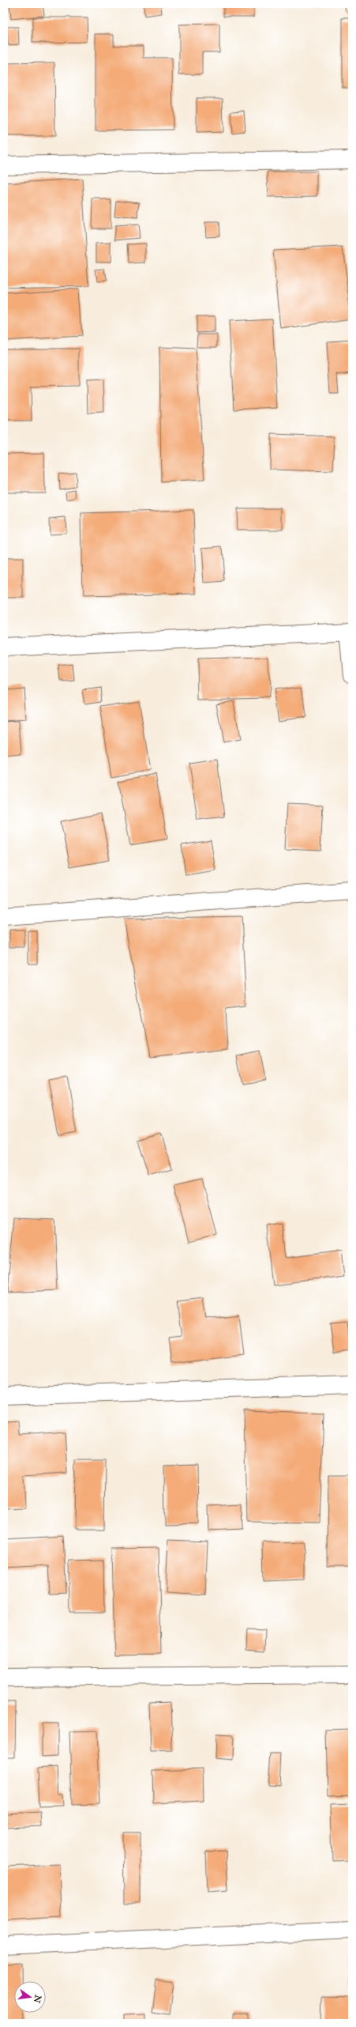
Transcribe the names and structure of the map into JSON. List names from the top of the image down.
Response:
{
  "north": "right"
}
